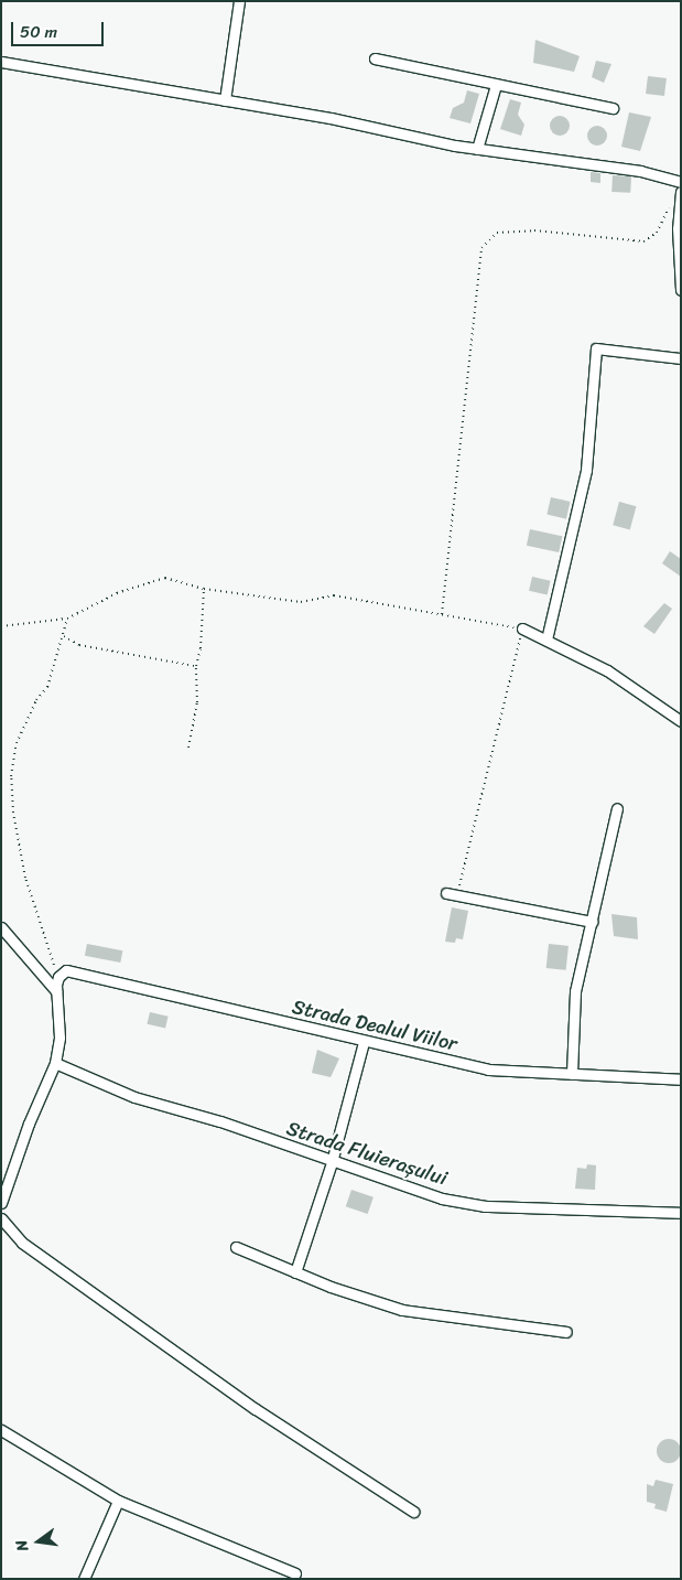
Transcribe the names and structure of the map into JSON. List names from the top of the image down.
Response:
{
  "streets": {
    "street": ["Strada Dealul Viilor", "Strada Fluierașului"]
  },
  "scale_bar": "50 m",
  "north": "left"
}
